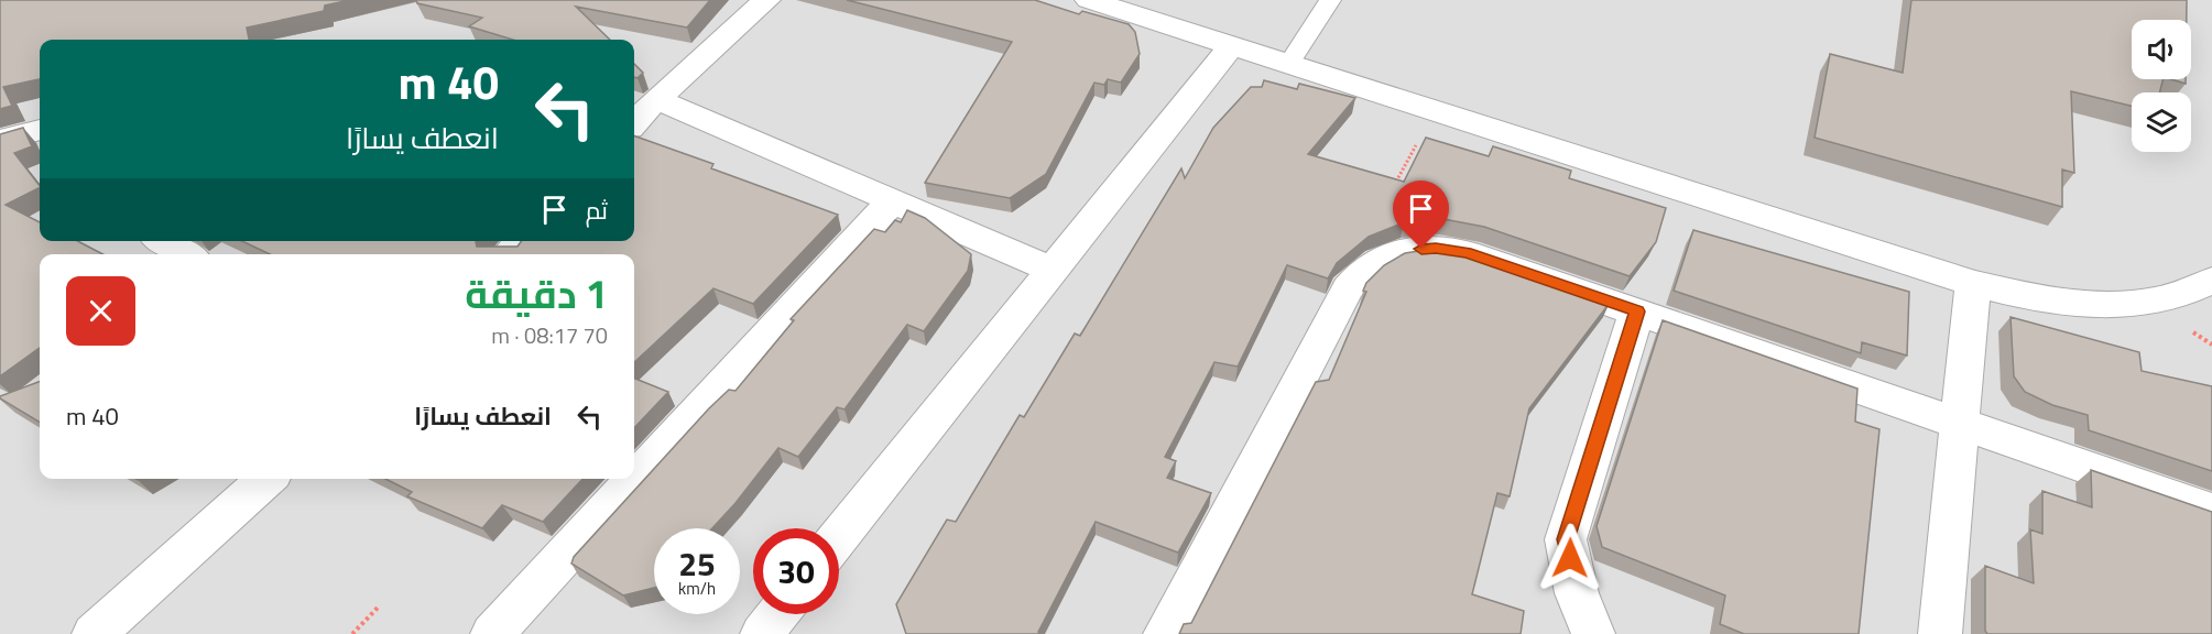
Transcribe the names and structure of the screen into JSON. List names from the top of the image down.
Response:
{
  "page": {
    "turn": ["40 m", "انعطف يسارًا"],
    "then": "ثم",
    "heading": ["1 دقيقة", "70 m · 08:17"],
    "list": [
      {
        "name": "انعطف يسارًا",
        "value": "40 m"
      }
    ],
    "speed": "25 km/h",
    "limit": "30"
  }
}
